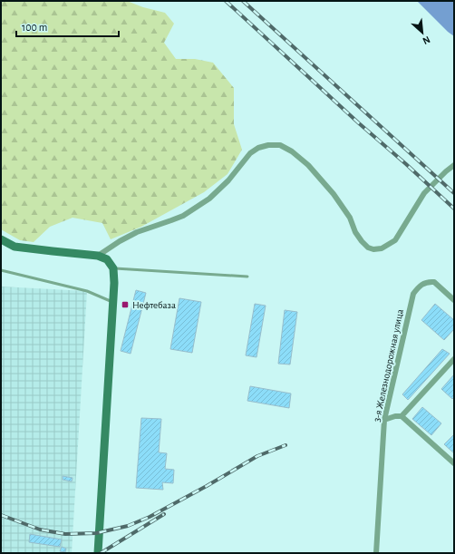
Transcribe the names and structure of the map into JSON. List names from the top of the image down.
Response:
{
  "streets": {
    "street": ["3-я Железнодорожная улица"]
  },
  "places": {
    "transit": ["Нефтебаза"]
  },
  "scale_bar": "100 m",
  "north": "bottom right"
}
